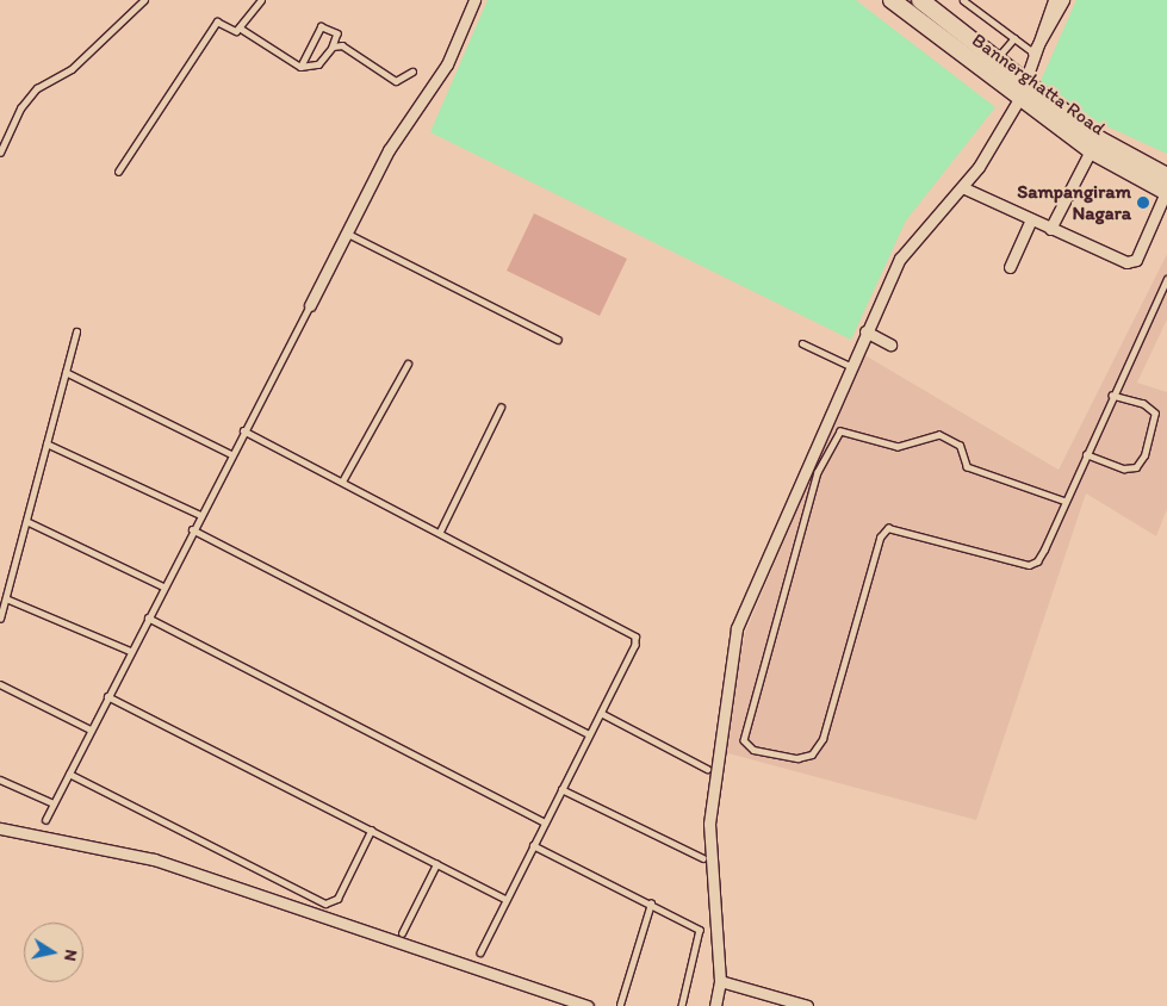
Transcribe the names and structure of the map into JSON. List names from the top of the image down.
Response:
{
  "streets": {
    "main road": ["Bannerghatta Road"]
  },
  "places": ["Sampangiram Nagara"],
  "north": "right"
}
